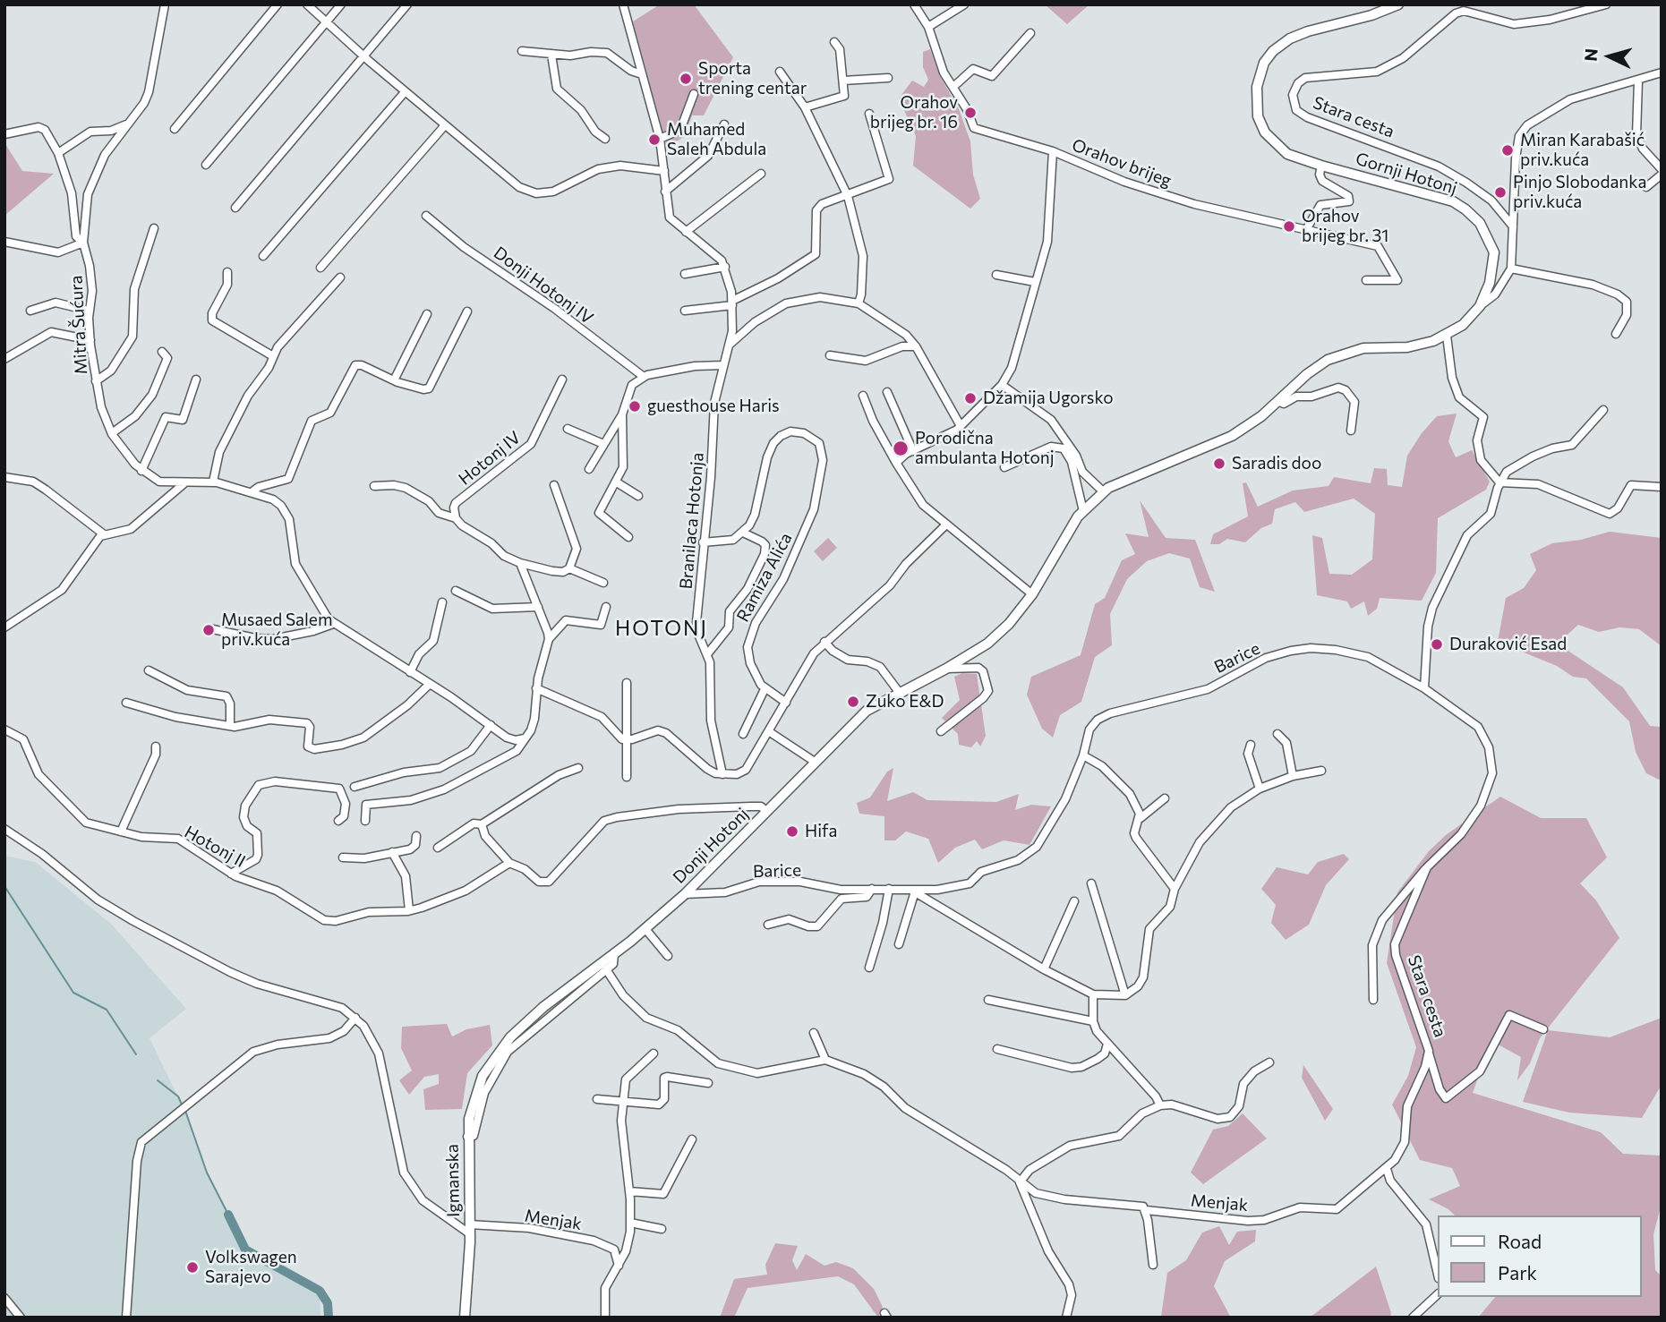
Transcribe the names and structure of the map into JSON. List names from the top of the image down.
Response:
{
  "streets": {
    "main road": ["Gornji Hotonj", "Donji Hotonj", "Igmanska"],
    "street": [
      "Stara cesta",
      "Orahov brijeg",
      "Donji Hotonj IV",
      "Mitra Šućura",
      "Hotonj IV",
      "Branilaca Hotonja",
      "Ramiza Alića",
      "Barice",
      "Hotonj II",
      "Menjak"
    ]
  },
  "crossings": [
    ["Stara cesta", "Barice"],
    ["Stara cesta", "Menjak"],
    ["Gornji Hotonj", "Donji Hotonj"],
    ["Barice", "Donji Hotonj"],
    ["Donji Hotonj", "Igmanska"],
    ["Igmanska", "Menjak"]
  ],
  "districts": ["HOTONJ"],
  "places": [
    "Sporta trening centar",
    "Orahov brijeg br. 16",
    "Muhamed Saleh Abdula",
    "Miran Karabašić priv.kuća",
    "Pinjo Slobodanka priv.kuća",
    "Orahov brijeg br. 31",
    "Džamija Ugorsko",
    "guesthouse Haris",
    "Porodična ambulanta Hotonj",
    "Saradis doo",
    "Musaed Salem priv.kuća",
    "Duraković Esad",
    "Zuko E&D",
    "Hifa",
    "Volkswagen Sarajevo"
  ],
  "legend": ["Road", "Park"],
  "north": "left"
}
